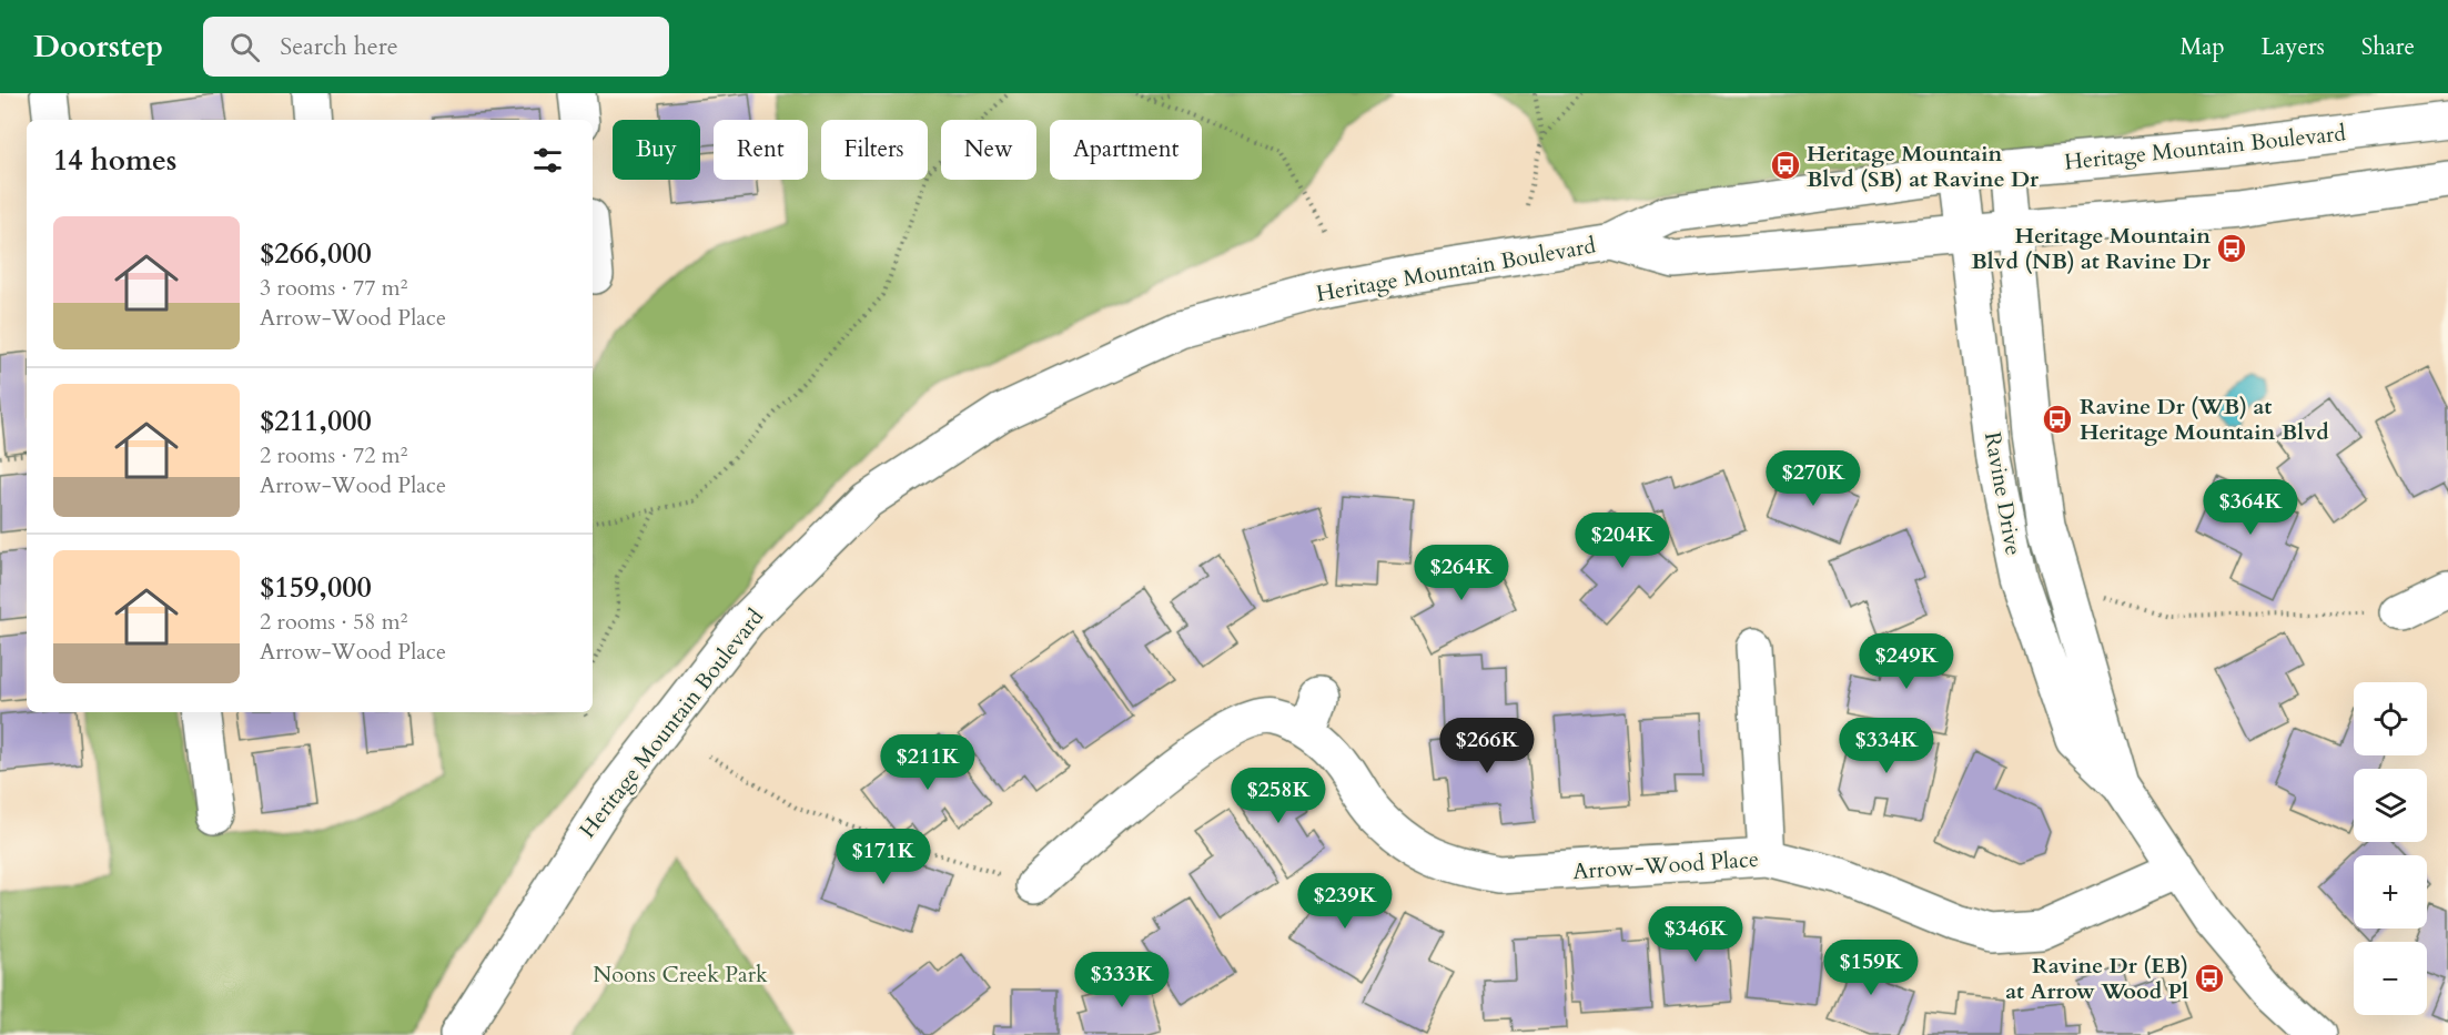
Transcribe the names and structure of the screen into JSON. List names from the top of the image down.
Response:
{
  "streets": {
    "street": ["Heritage Mountain Boulevard", "Ravine Drive", "Arrow-Wood Place"]
  },
  "crossings": [
    ["Heritage Mountain Boulevard", "Ravine Drive"],
    ["Ravine Drive", "Arrow-Wood Place"]
  ],
  "parks": ["Noons Creek Park"],
  "places": {
    "bus stop": [
      "Heritage Mountain Blvd (SB) at Ravine Dr",
      "Heritage Mountain Blvd (NB) at Ravine Dr",
      "Ravine Dr (WB) at Heritage Mountain Blvd",
      "Ravine Dr (EB) at Arrow Wood Pl"
    ]
  },
  "page": {
    "header": "Doorstep",
    "search": "Search here",
    "nav": ["Map", "Layers", "Share"],
    "chip": [
      "Buy",
      "Rent",
      "Filters",
      "New",
      "Apartment"
    ],
    "heading": "14 homes",
    "list": [
      {
        "name": "$266,000",
        "note": "3 rooms · 77 m² · Arrow-Wood Place"
      },
      {
        "name": "$211,000",
        "note": "2 rooms · 72 m² · Arrow-Wood Place"
      },
      {
        "name": "$159,000",
        "note": "2 rooms · 58 m² · Arrow-Wood Place"
      }
    ],
    "price": [
      "$270K",
      "$364K",
      "$204K",
      "$264K",
      "$249K",
      "$266K",
      "$334K",
      "$211K",
      "$258K",
      "$171K",
      "$239K",
      "$346K",
      "$159K",
      "$333K"
    ],
    "map_buttons": ["+", "−"]
  }
}
